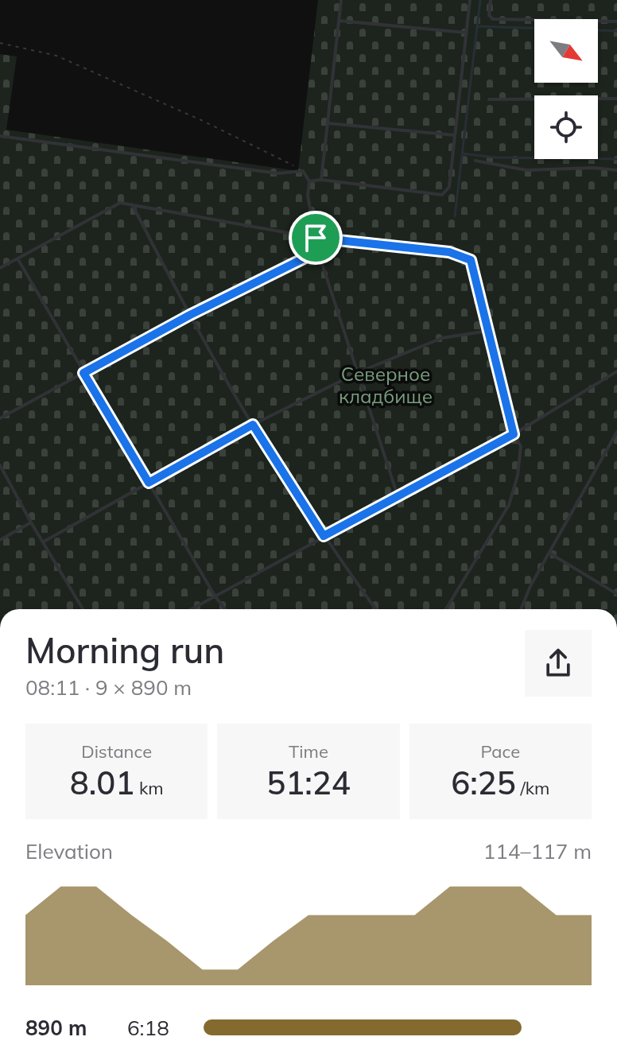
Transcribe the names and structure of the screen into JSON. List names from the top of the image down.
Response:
{
  "parks": ["Северное кладбище"],
  "north": "bottom right",
  "page": {
    "heading": ["Morning run", "08:11 · 9 × 890 m"],
    "stats": [
      ["Distance", "8.01 km"],
      ["Time", "51:24"],
      ["Pace", "6:25 /km"]
    ],
    "chart": ["Elevation", "114–117 m"],
    "list": [
      {
        "name": "890 m",
        "note": "6:18"
      }
    ]
  }
}
